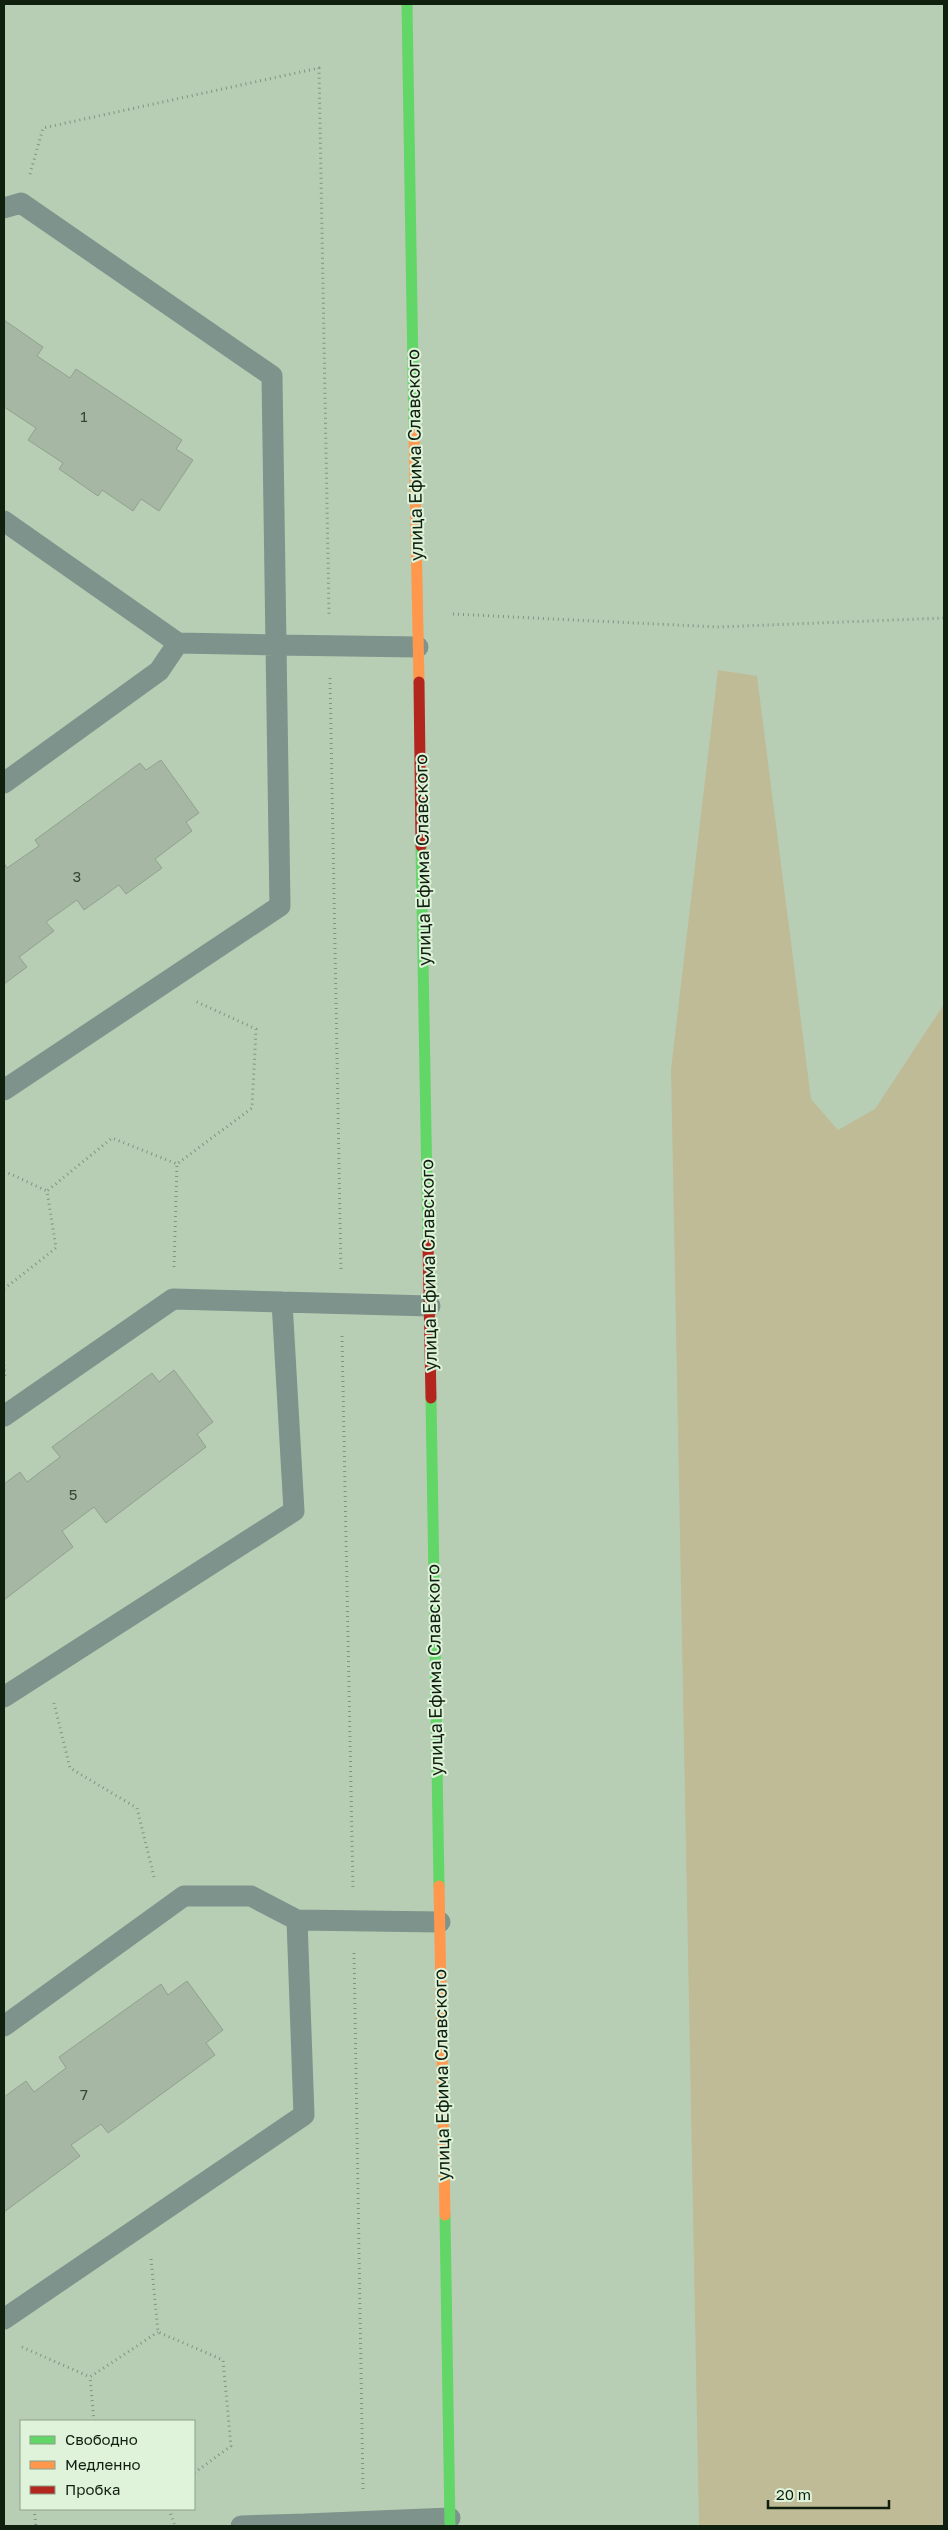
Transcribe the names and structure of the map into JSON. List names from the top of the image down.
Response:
{
  "streets": {
    "street": ["улица Ефима Славского"]
  },
  "house_numbers": [
    "1",
    "3",
    "5",
    "7"
  ],
  "legend": ["Свободно", "Медленно", "Пробка"],
  "scale_bar": "20 m"
}
